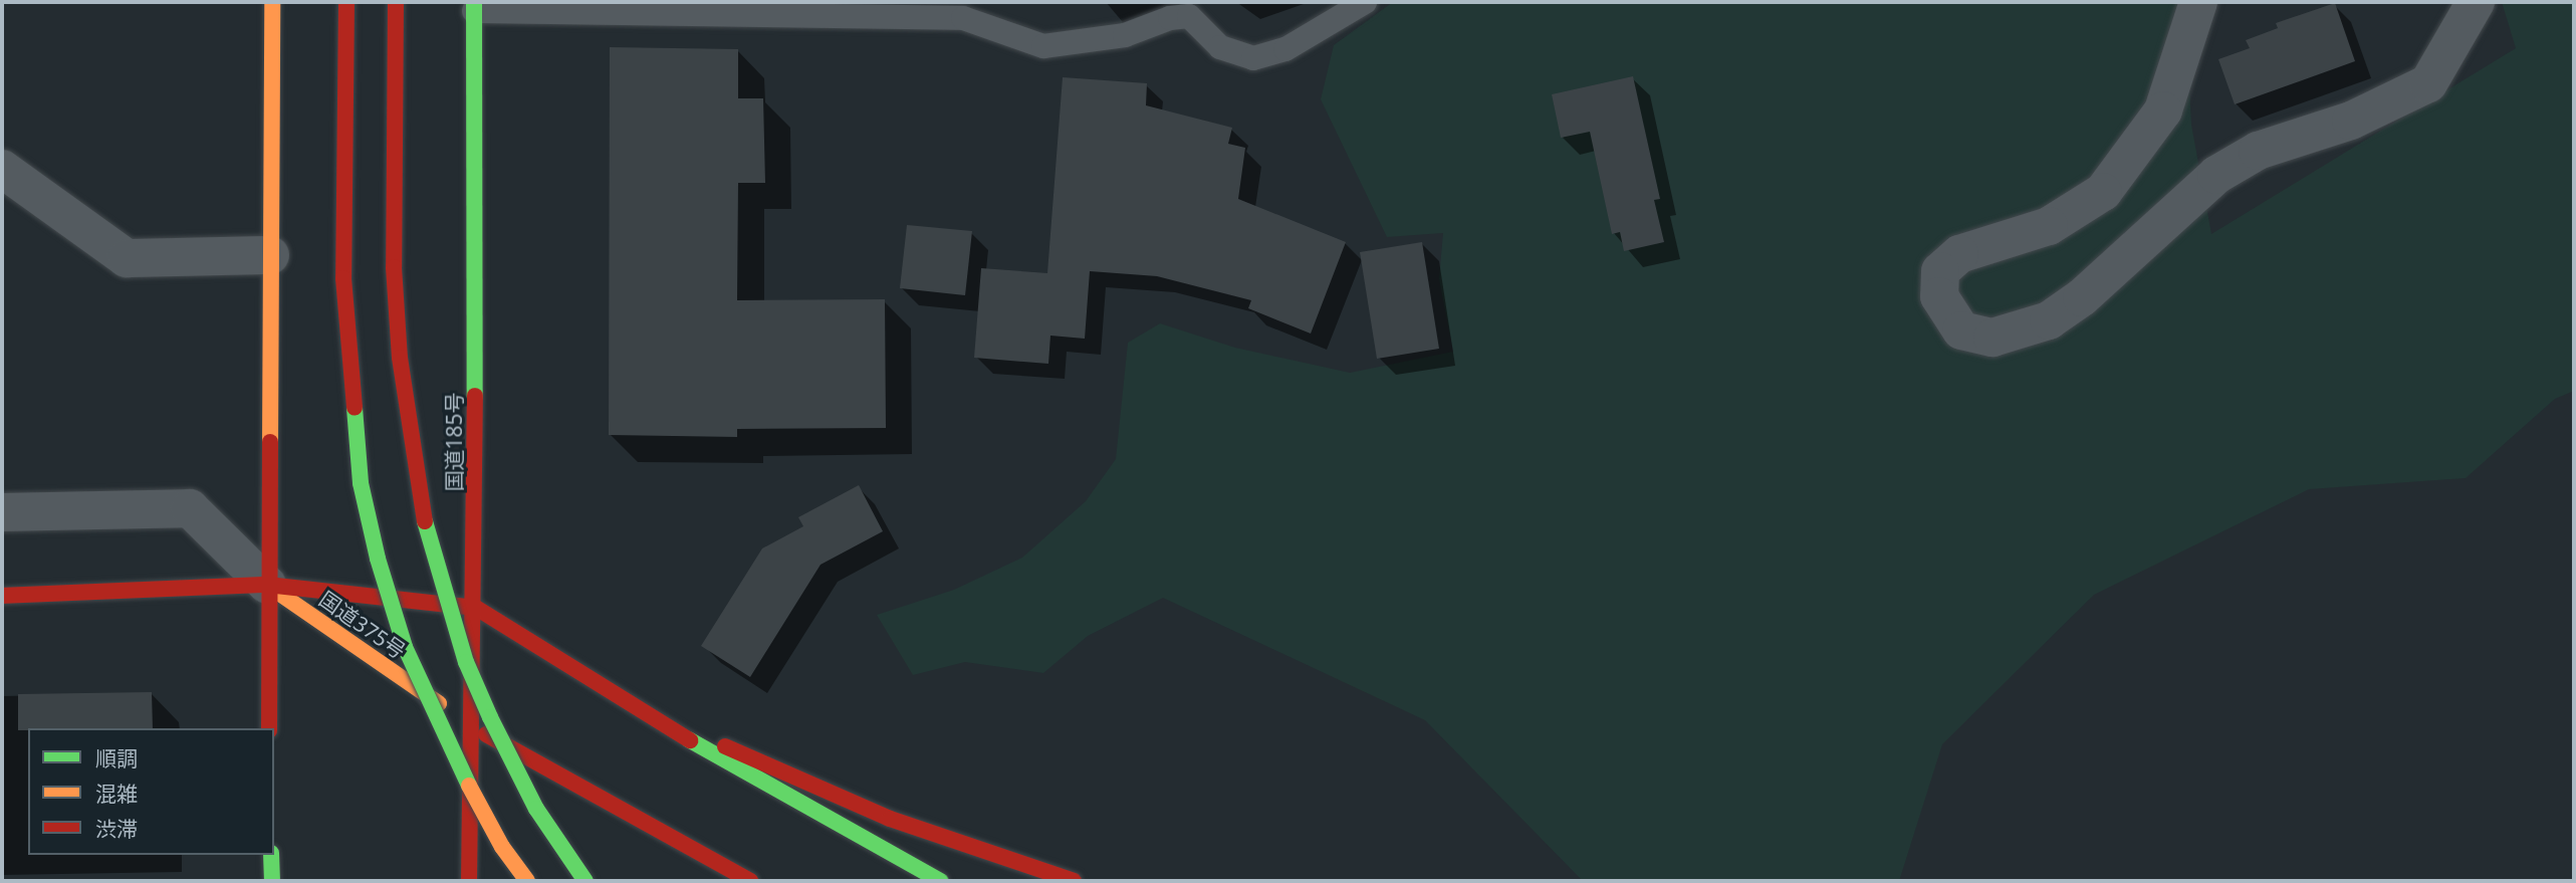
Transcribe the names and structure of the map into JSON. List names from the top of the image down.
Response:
{
  "streets": {
    "main road": ["国道185号", "国道375号"]
  },
  "crossings": [
    ["国道185号", "国道375号"]
  ],
  "legend": ["順調", "混雑", "渋滞"]
}
